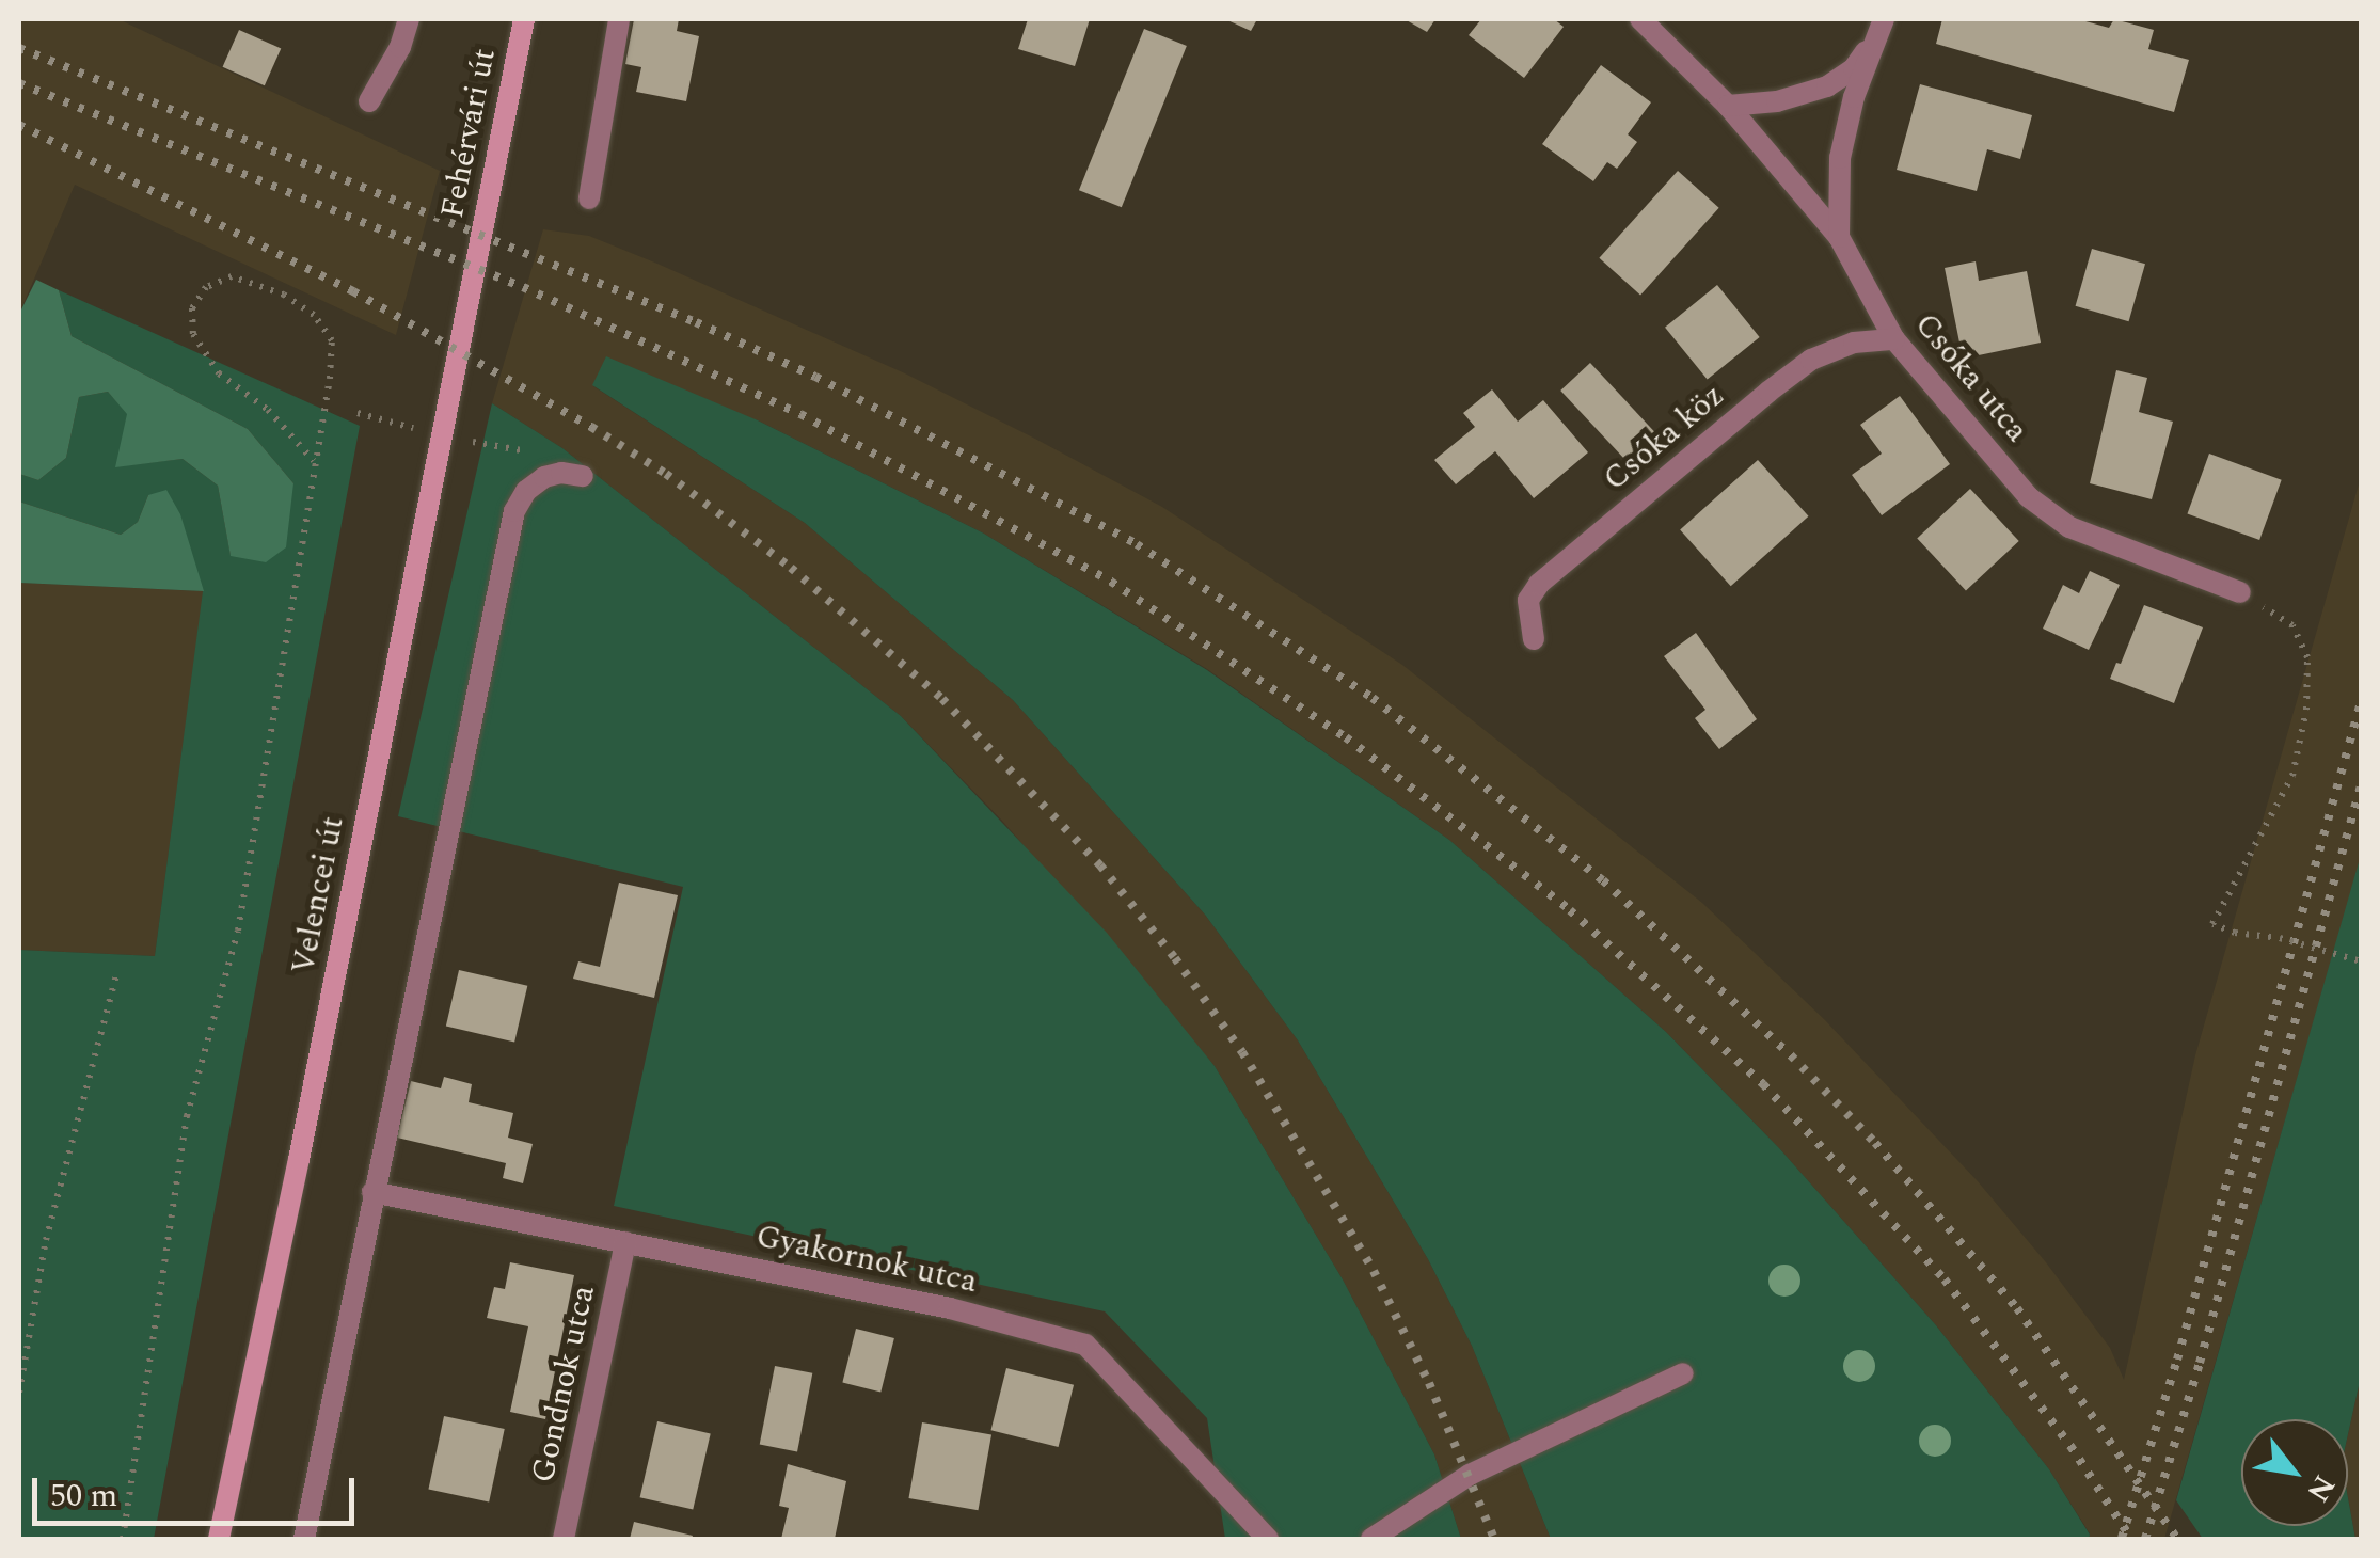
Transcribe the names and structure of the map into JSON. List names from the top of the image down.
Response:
{
  "streets": {
    "main road": ["Fehérvári út", "Velencei út"],
    "street": [
      "Csóka utca",
      "Csóka köz",
      "Gyakornok utca",
      "Gondnok utca"
    ]
  },
  "crossings": [
    ["Fehérvári út", "Velencei út"],
    ["Csóka utca", "Csóka köz"],
    ["Gyakornok utca", "Gondnok utca"]
  ],
  "scale_bar": "50 m",
  "north": "bottom right"
}
